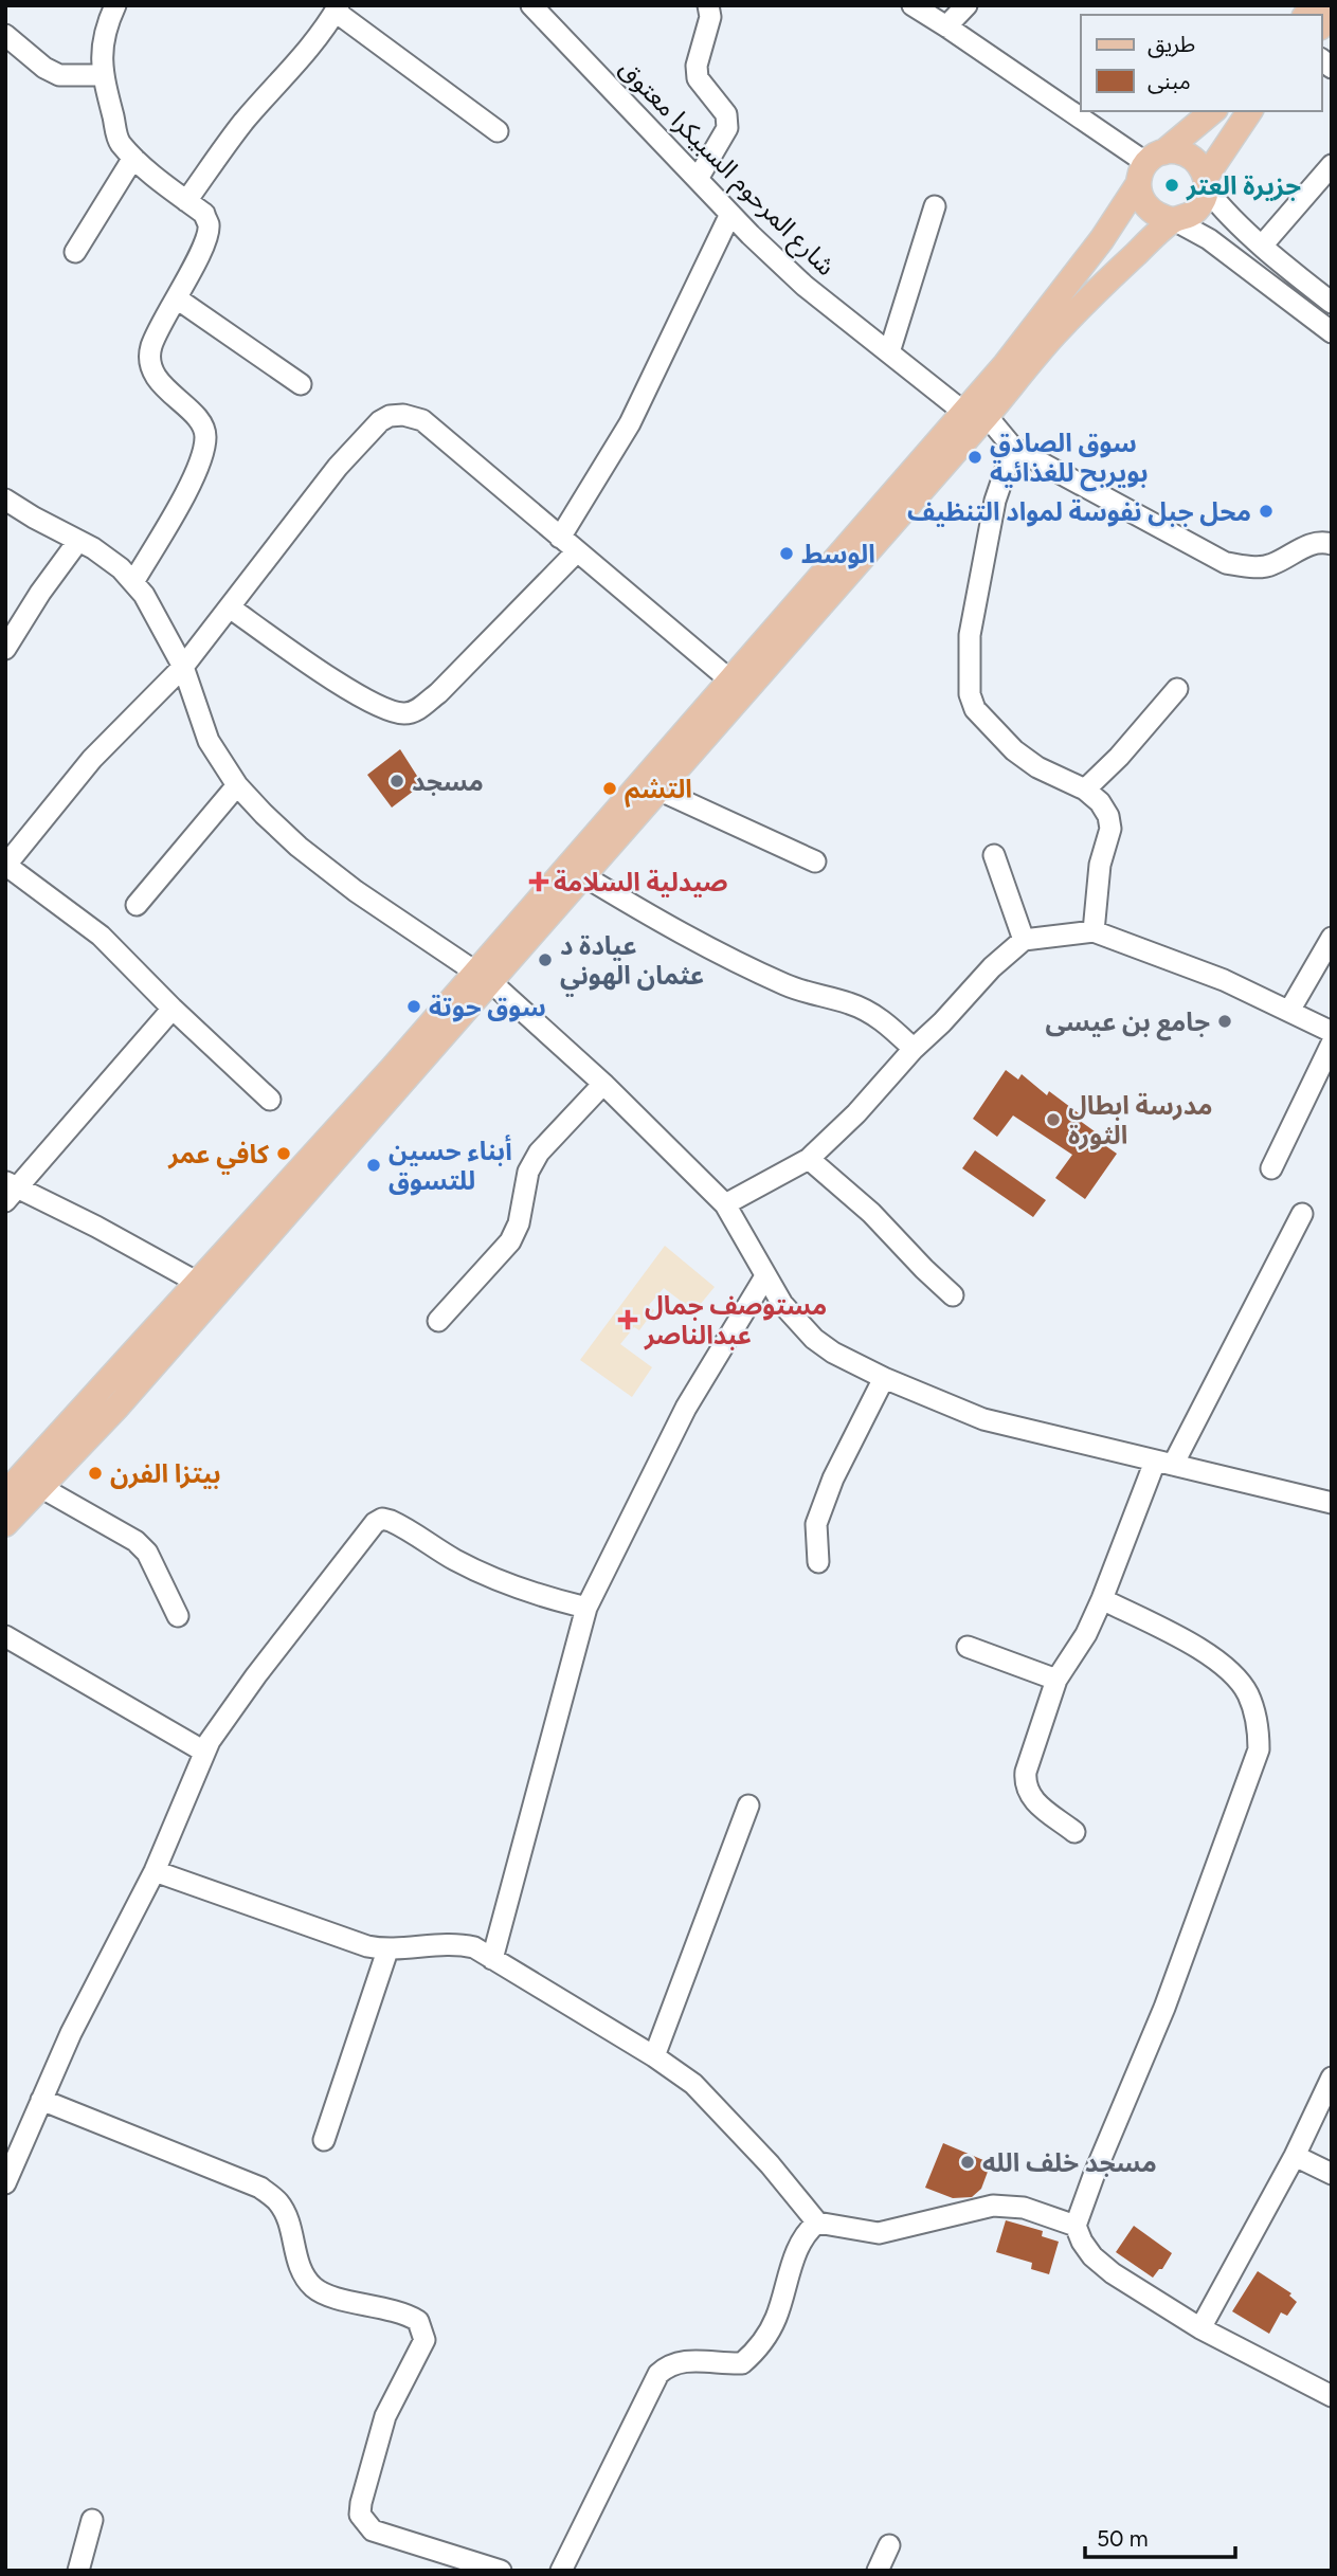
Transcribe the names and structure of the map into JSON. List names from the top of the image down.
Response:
{
  "streets": {
    "street": ["شارع المرحوم السبيكرا معتوق"]
  },
  "places": {
    "other": [
      "جزيرة العتر",
      "سوق الصادق بويربح للغذائية",
      "محل جبل نفوسة لمواد التنظيف",
      "الوسط",
      "مسجد",
      "التشم",
      "عيادة د عثمان الهوني",
      "سوق حوتة",
      "جامع بن عيسى",
      "مدرسة ابطال الثورة",
      "كافي عمر",
      "أبناء حسين للتسوق",
      "بيتزا الفرن",
      "مسجد خلف الله"
    ],
    "health": ["صيدلية السلامة", "مستوصف جمال عبدالناصر"]
  },
  "legend": ["طريق", "مبنى"],
  "scale_bar": "50 m"
}
